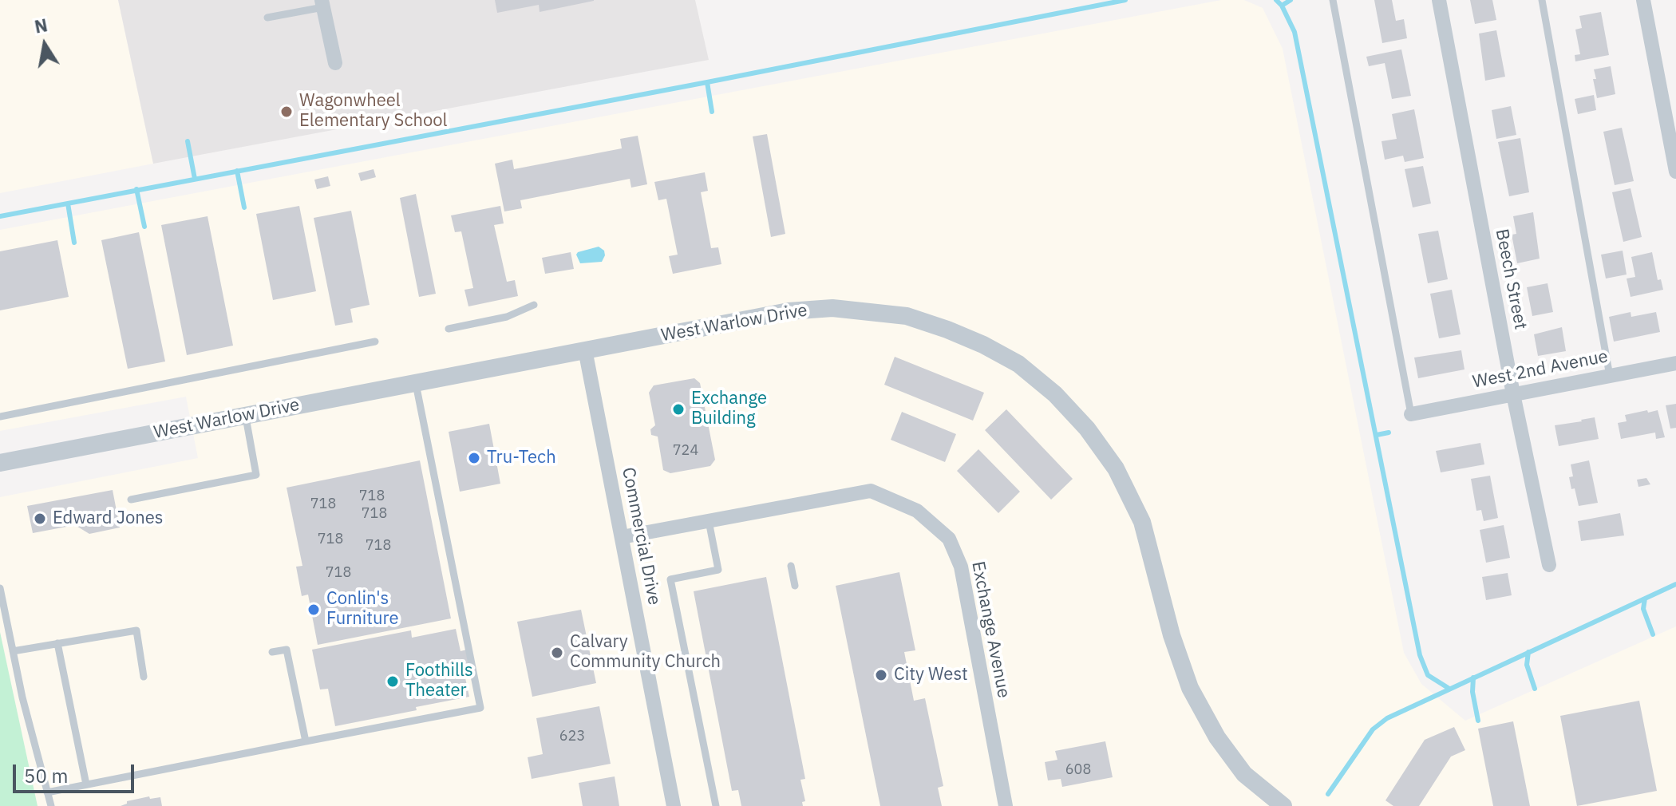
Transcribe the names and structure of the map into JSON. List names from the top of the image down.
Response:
{
  "streets": {
    "street": [
      "Beech Street",
      "West Warlow Drive",
      "West 2nd Avenue",
      "Commercial Drive",
      "Exchange Avenue"
    ]
  },
  "crossings": [
    ["Beech Street", "West 2nd Avenue"],
    ["West Warlow Drive", "Commercial Drive"],
    ["Commercial Drive", "Exchange Avenue"]
  ],
  "places": [
    "Wagonwheel Elementary School",
    "Exchange Building",
    "Tru-Tech",
    "Edward Jones",
    "Conlin's Furniture",
    "Calvary Community Church",
    "City West",
    "Foothills Theater"
  ],
  "house_numbers": [
    "724",
    "718",
    "718",
    "718",
    "718",
    "718",
    "718",
    "623",
    "608"
  ],
  "scale_bar": "50 m",
  "north": "top"
}
